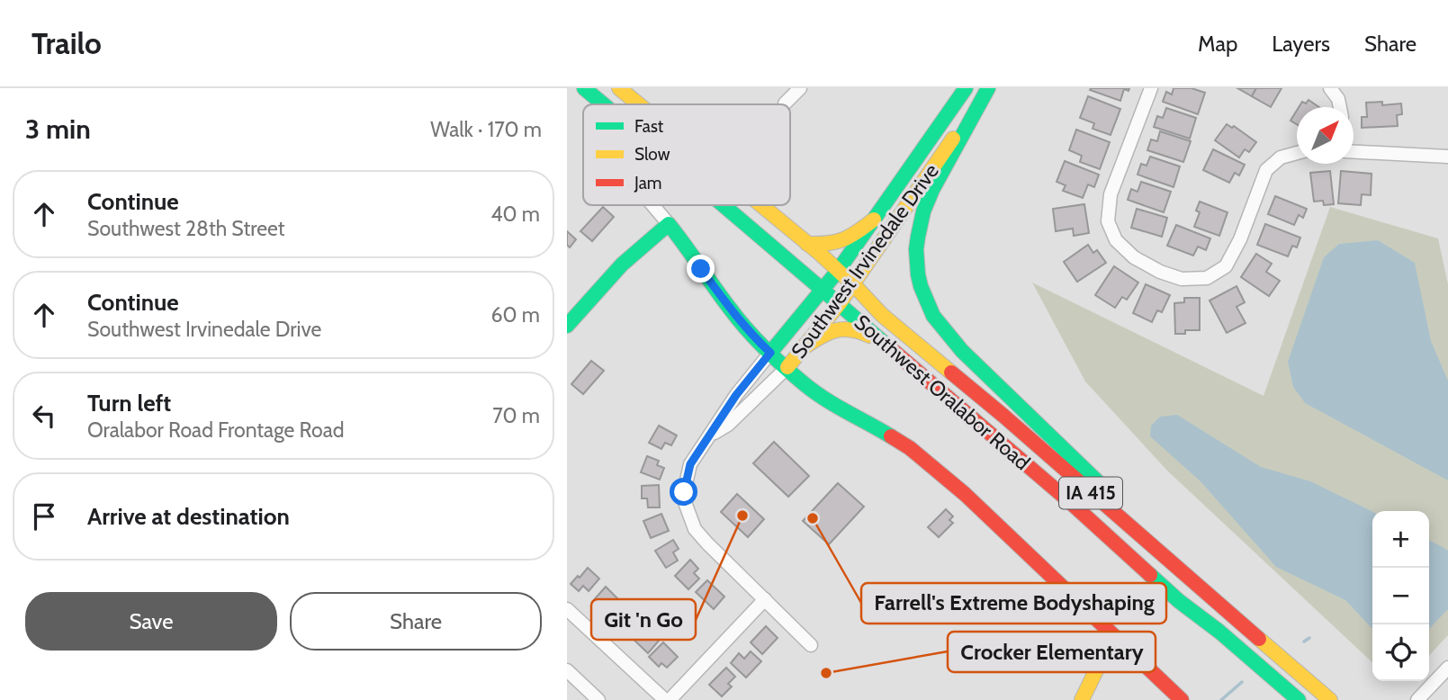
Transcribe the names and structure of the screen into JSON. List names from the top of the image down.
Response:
{
  "streets": {
    "main road": ["Southwest Irvinedale Drive", "Southwest Oralabor Road", "IA 415"]
  },
  "crossings": [
    ["Southwest Irvinedale Drive", "Southwest Oralabor Road"]
  ],
  "places": ["Git 'n Go", "Farrell's Extreme Bodyshaping", "Crocker Elementary"],
  "legend": ["Fast", "Slow", "Jam"],
  "north": "top right",
  "page": {
    "header": "Trailo",
    "nav": ["Map", "Layers", "Share"],
    "heading": ["3 min", "Walk · 170 m"],
    "list": [
      ["Continue", "Southwest 28th Street", "40 m"],
      ["Continue", "Southwest Irvinedale Drive", "60 m"],
      ["Turn left", "Oralabor Road Frontage Road", "70 m"],
      "Arrive at destination"
    ],
    "map_buttons": ["+", "−"],
    "buttons": ["Save", "Share"]
  }
}
